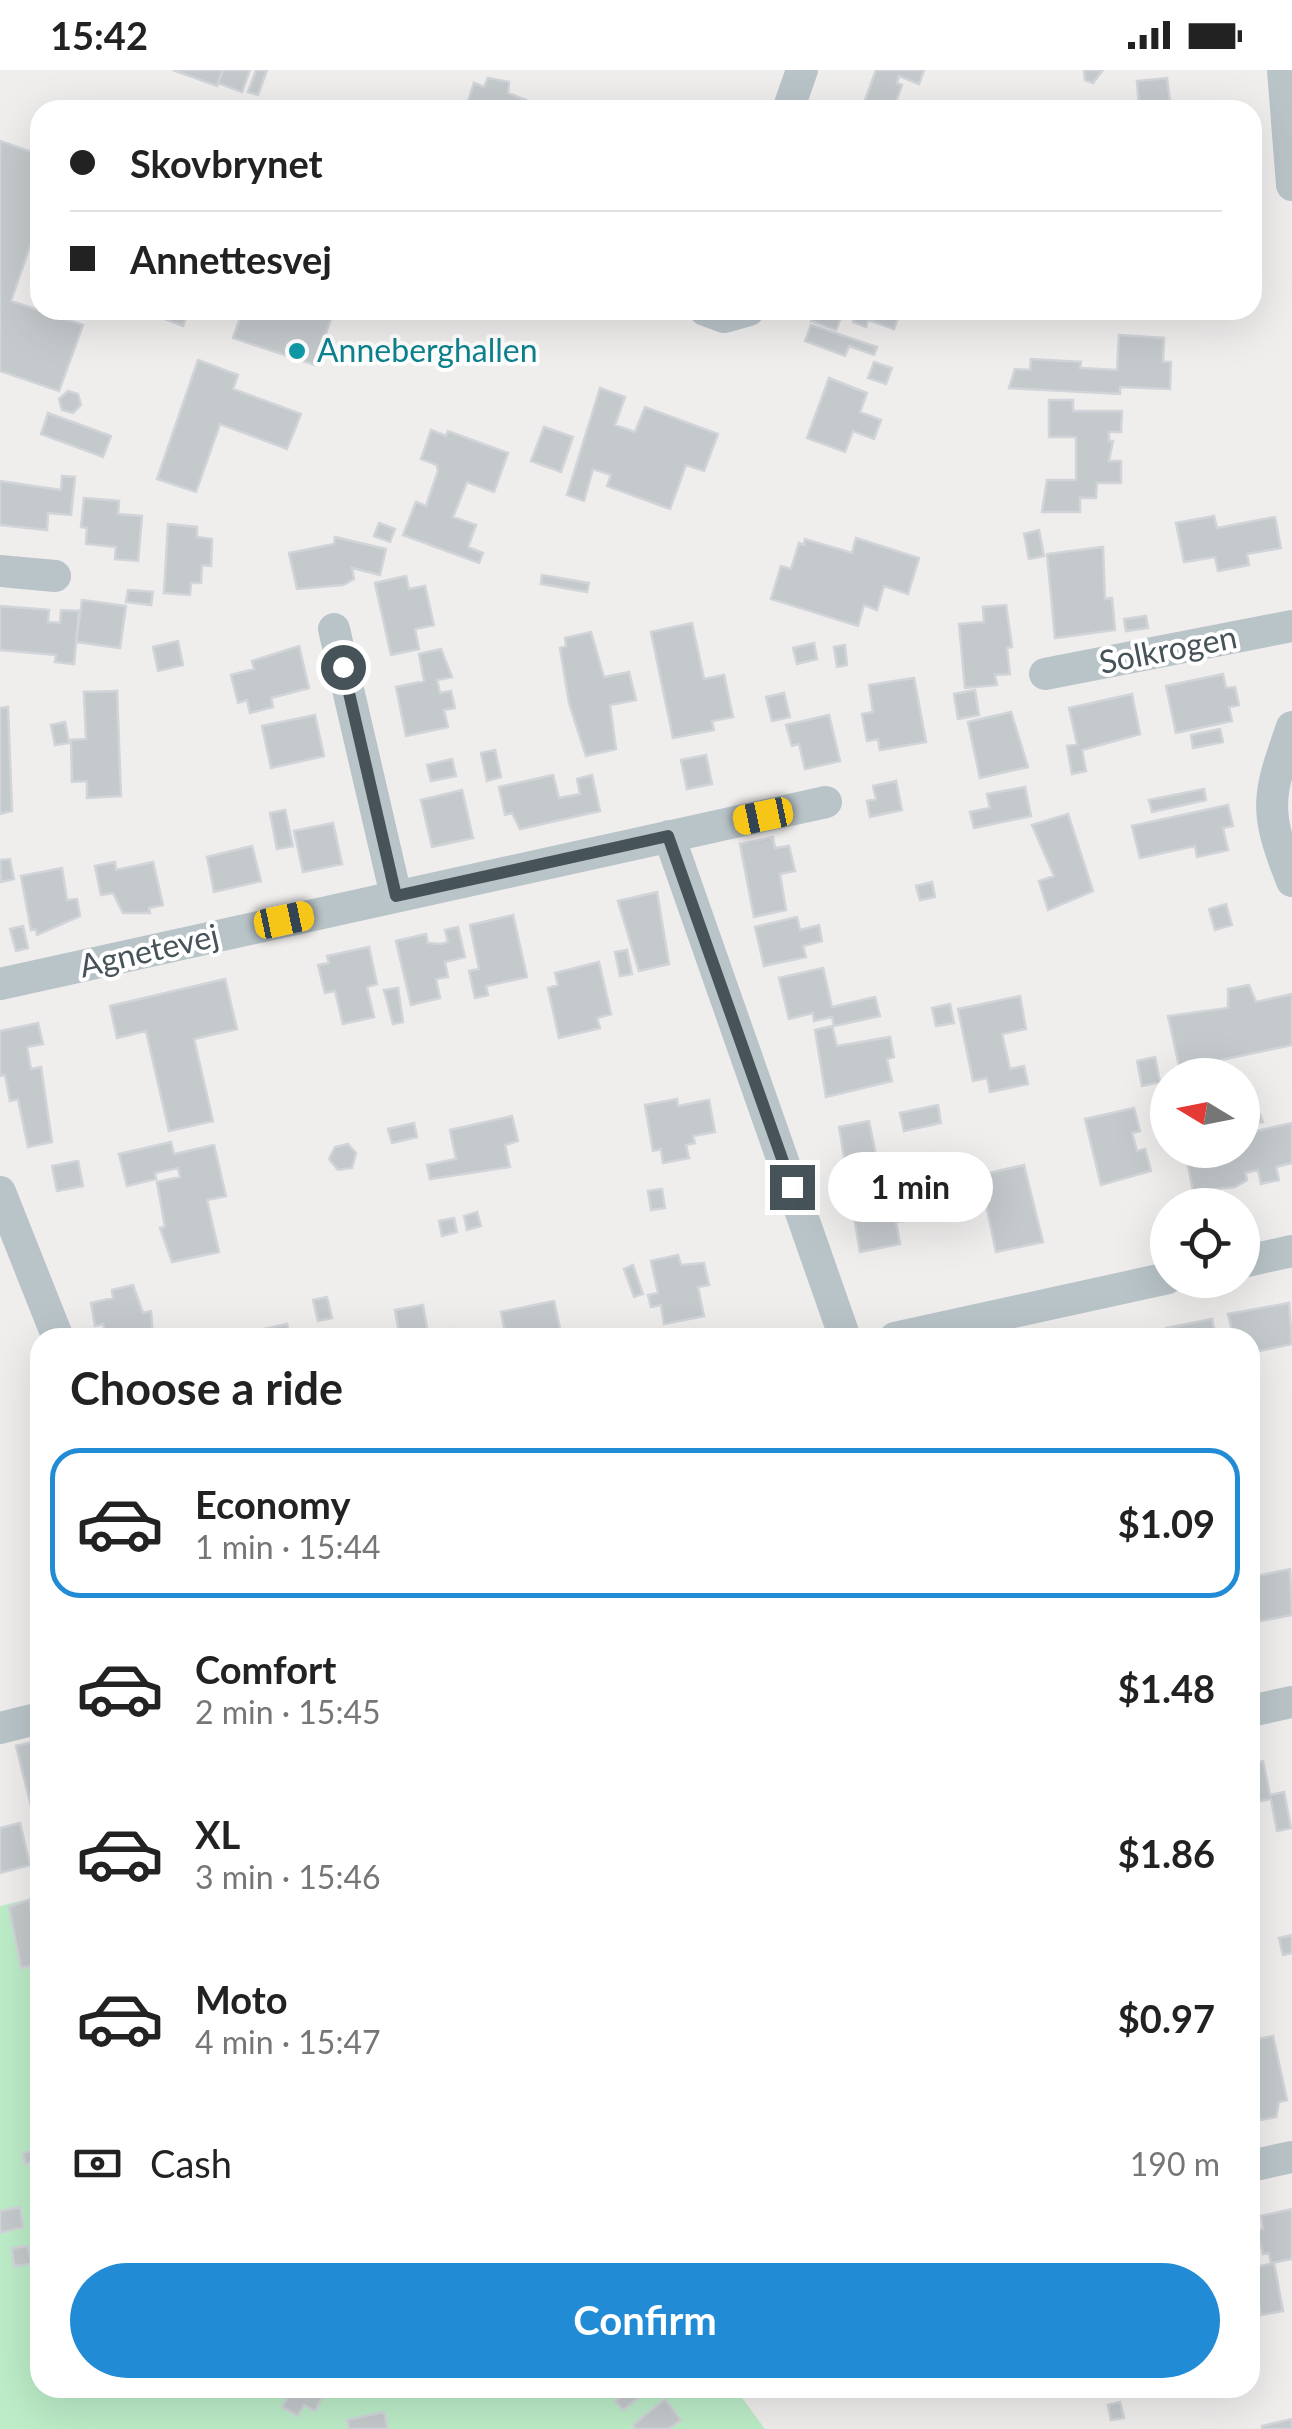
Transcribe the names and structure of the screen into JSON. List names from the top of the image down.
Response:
{
  "streets": {
    "street": ["Solkrogen", "Agnetevej"]
  },
  "places": ["Anneberghallen"],
  "north": "left",
  "page": {
    "status": "15:42",
    "banner": ["Skovbrynet", "Annettesvej"],
    "bubble": "1 min",
    "heading": "Choose a ride",
    "list": [
      {
        "name": "Economy",
        "note": "1 min · 15:44",
        "value": "$1.09"
      },
      {
        "name": "Comfort",
        "note": "2 min · 15:45",
        "value": "$1.48"
      },
      {
        "name": "XL",
        "note": "3 min · 15:46",
        "value": "$1.86"
      },
      {
        "name": "Moto",
        "note": "4 min · 15:47",
        "value": "$0.97"
      }
    ],
    "pay": ["Cash", "190 m"],
    "buttons": "Confirm"
  }
}
